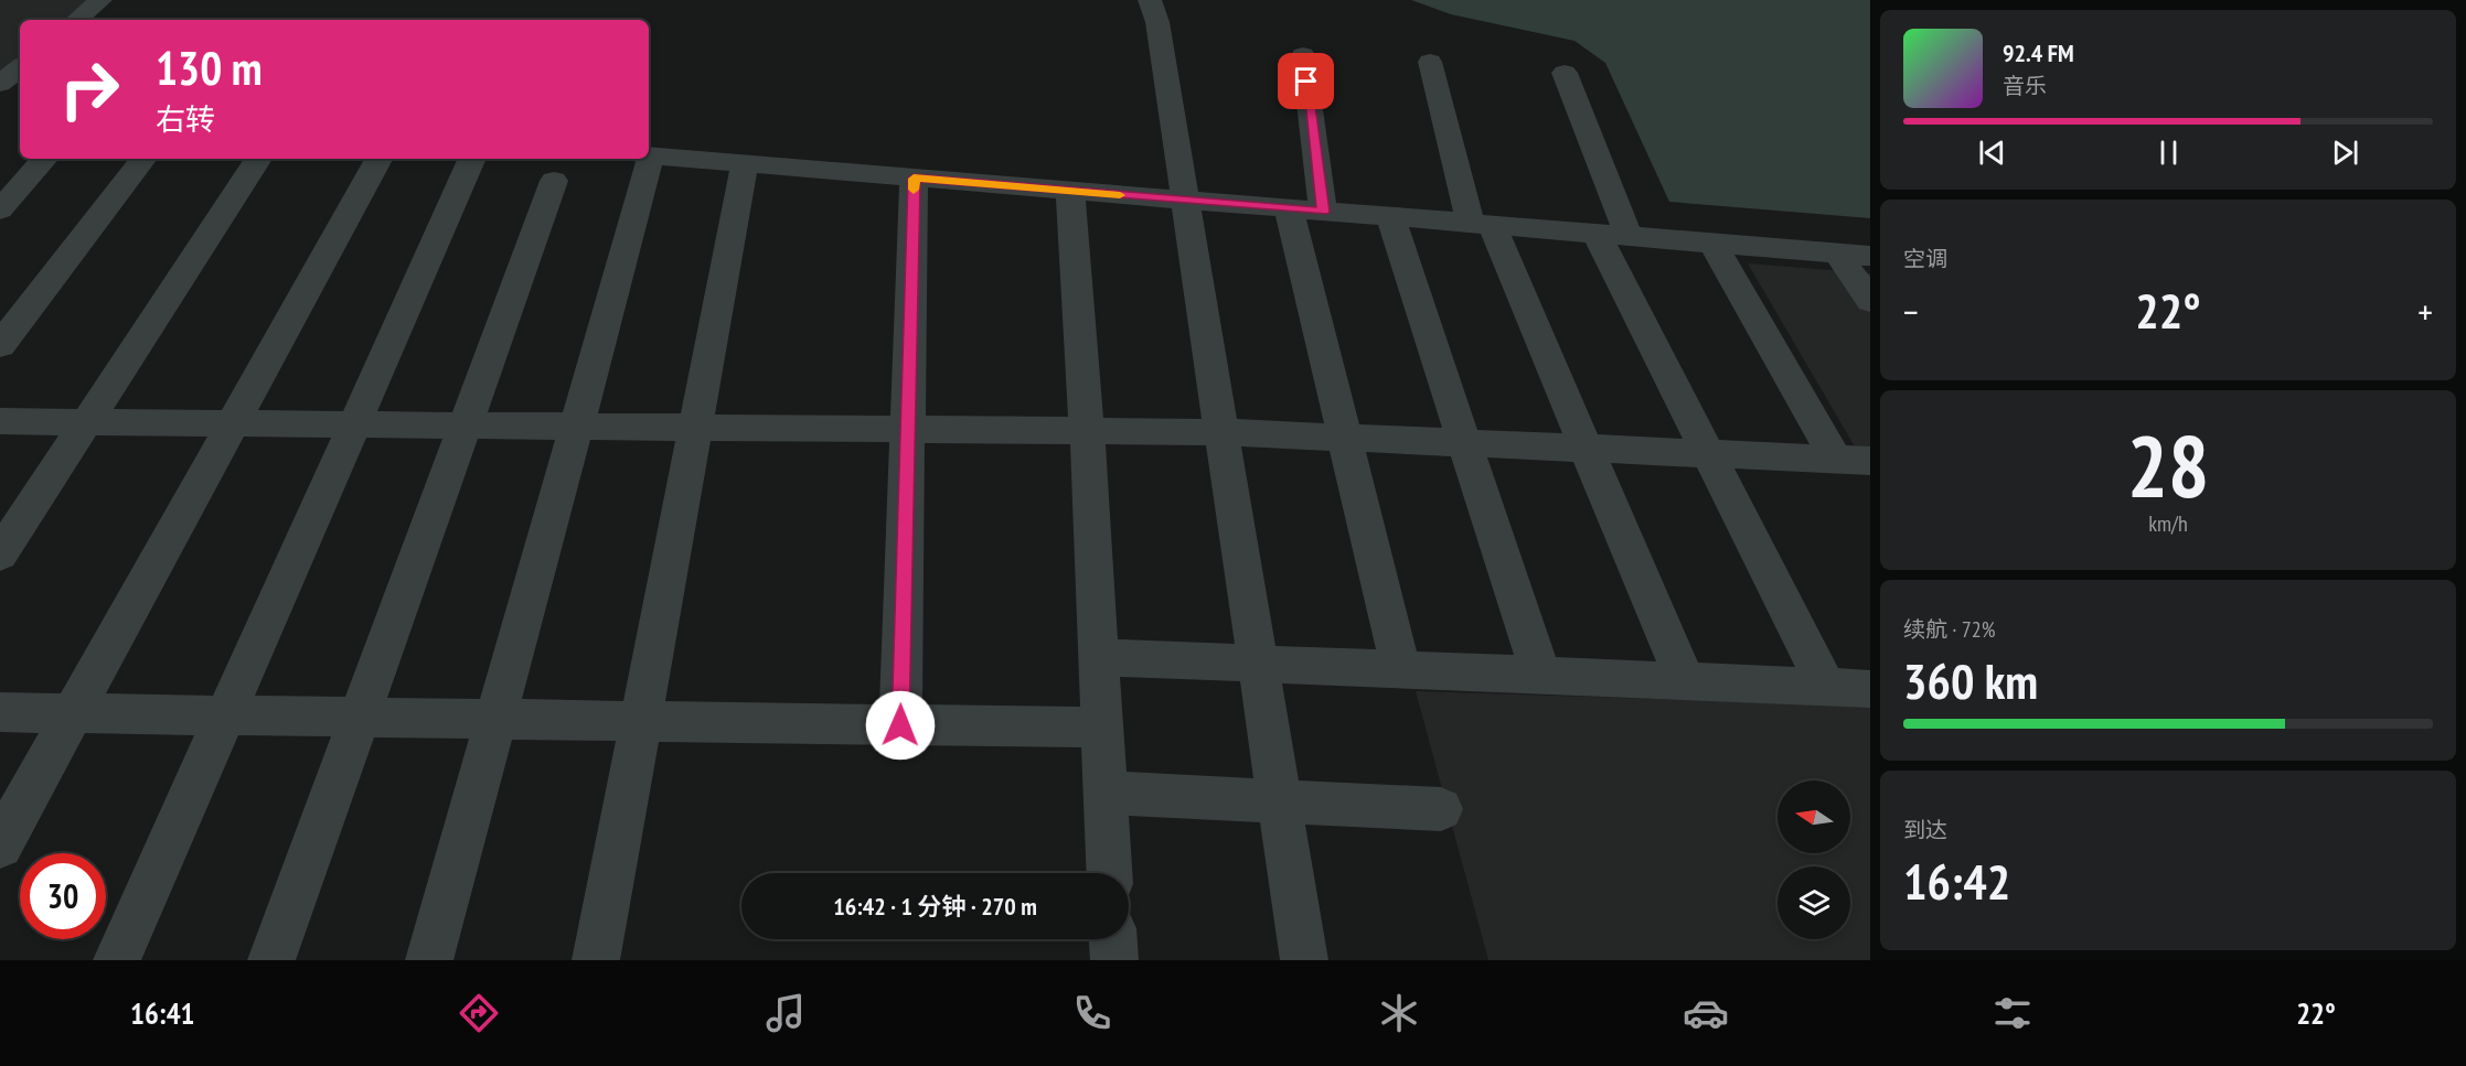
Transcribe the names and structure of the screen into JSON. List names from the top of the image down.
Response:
{
  "north": "left",
  "page": {
    "turn": ["130 m", "右转"],
    "song": ["92.4 FM", "音乐"],
    "tile": [
      "空调",
      ["28", "km/h"],
      ["续航 · 72%", "360 km"],
      ["到达", "16:42"]
    ],
    "heat": ["−", "22°", "+"],
    "limit": "30",
    "trip": "16:42 · 1 分钟 · 270 m",
    "tabs": ["16:41", "22°"]
  }
}
